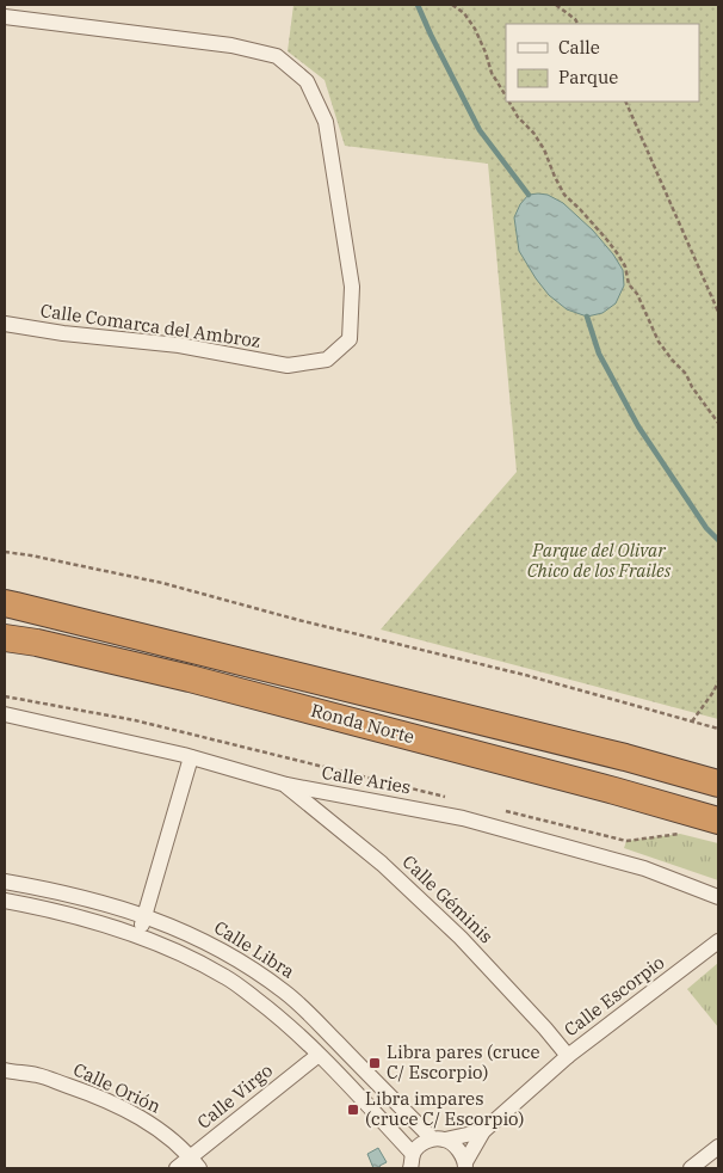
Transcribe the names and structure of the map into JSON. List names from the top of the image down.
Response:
{
  "streets": {
    "highway": ["Ronda Norte"],
    "street": [
      "Calle Comarca del Ambroz",
      "Calle Aries",
      "Calle Géminis",
      "Calle Libra",
      "Calle Escorpio",
      "Calle Orión",
      "Calle Virgo"
    ]
  },
  "crossings": [
    ["Calle Aries", "Calle Géminis"],
    ["Calle Géminis", "Calle Escorpio"],
    ["Calle Orión", "Calle Virgo"]
  ],
  "parks": ["Parque del Olivar Chico de los Frailes"],
  "places": {
    "transit": ["Libra pares (cruce C/ Escorpio)", "Libra impares (cruce C/ Escorpio)"]
  },
  "legend": ["Calle", "Parque"]
}
